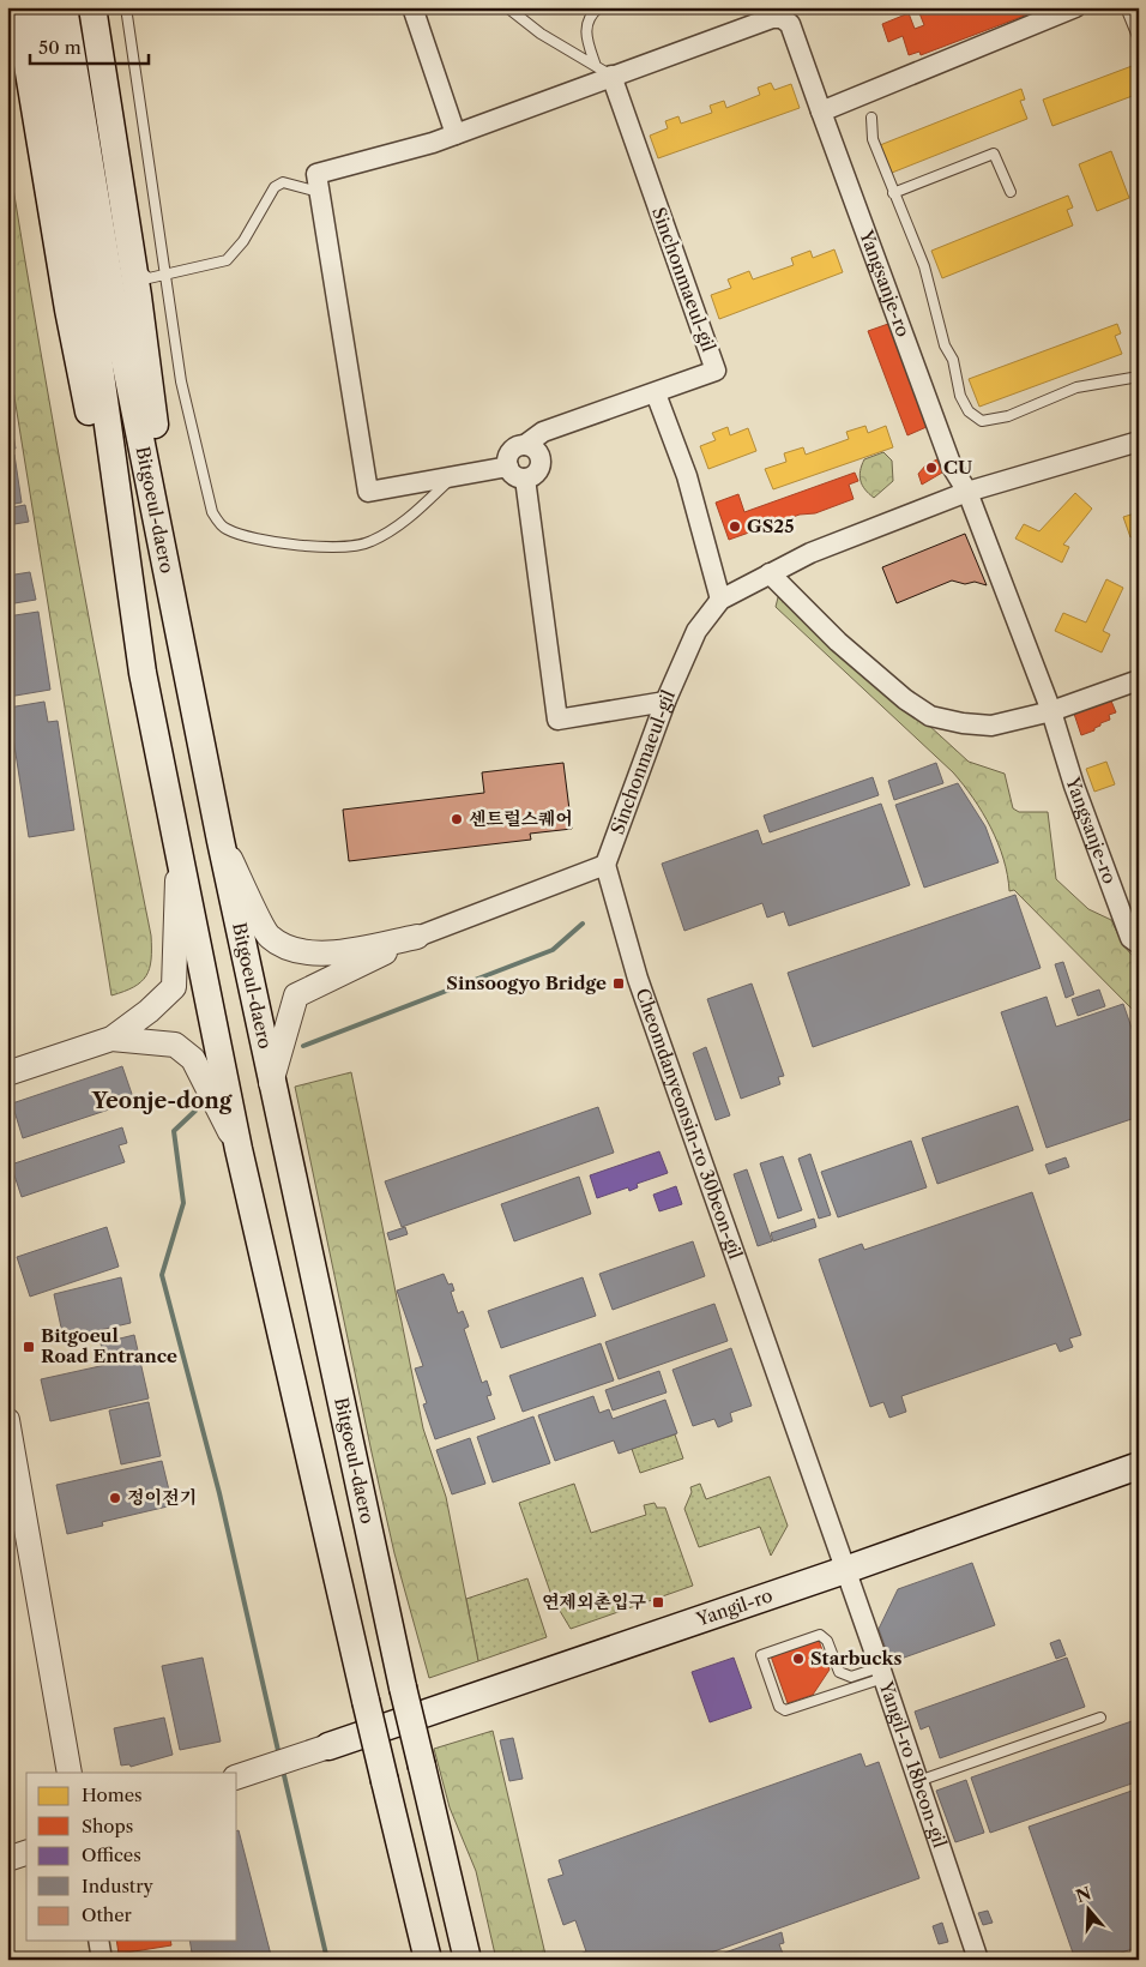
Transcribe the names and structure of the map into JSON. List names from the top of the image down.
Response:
{
  "streets": {
    "main road": ["Bitgoeul-daero", "Yangil-ro"],
    "street": [
      "Sinchonmaeul-gil",
      "Yangsanje-ro",
      "Cheomdanyeonsin-ro 30beon-gil",
      "Yangil-ro 18beon-gil"
    ]
  },
  "crossings": [
    ["Sinchonmaeul-gil", "Yangsanje-ro"],
    ["Sinchonmaeul-gil", "Cheomdanyeonsin-ro 30beon-gil"],
    ["Cheomdanyeonsin-ro 30beon-gil", "Yangil-ro"],
    ["Cheomdanyeonsin-ro 30beon-gil", "Yangil-ro 18beon-gil"],
    ["Yangil-ro", "Yangil-ro 18beon-gil"]
  ],
  "districts": ["Yeonje-dong"],
  "places": {
    "other": [
      "CU",
      "GS25",
      "센트럴스퀘어",
      "정이전기",
      "Starbucks"
    ],
    "transit": ["Sinsoogyo Bridge", "Bitgoeul Road Entrance", "연제외촌입구"]
  },
  "legend": [
    "Homes",
    "Shops",
    "Offices",
    "Industry",
    "Other"
  ],
  "scale_bar": "50 m",
  "north": "top"
}
